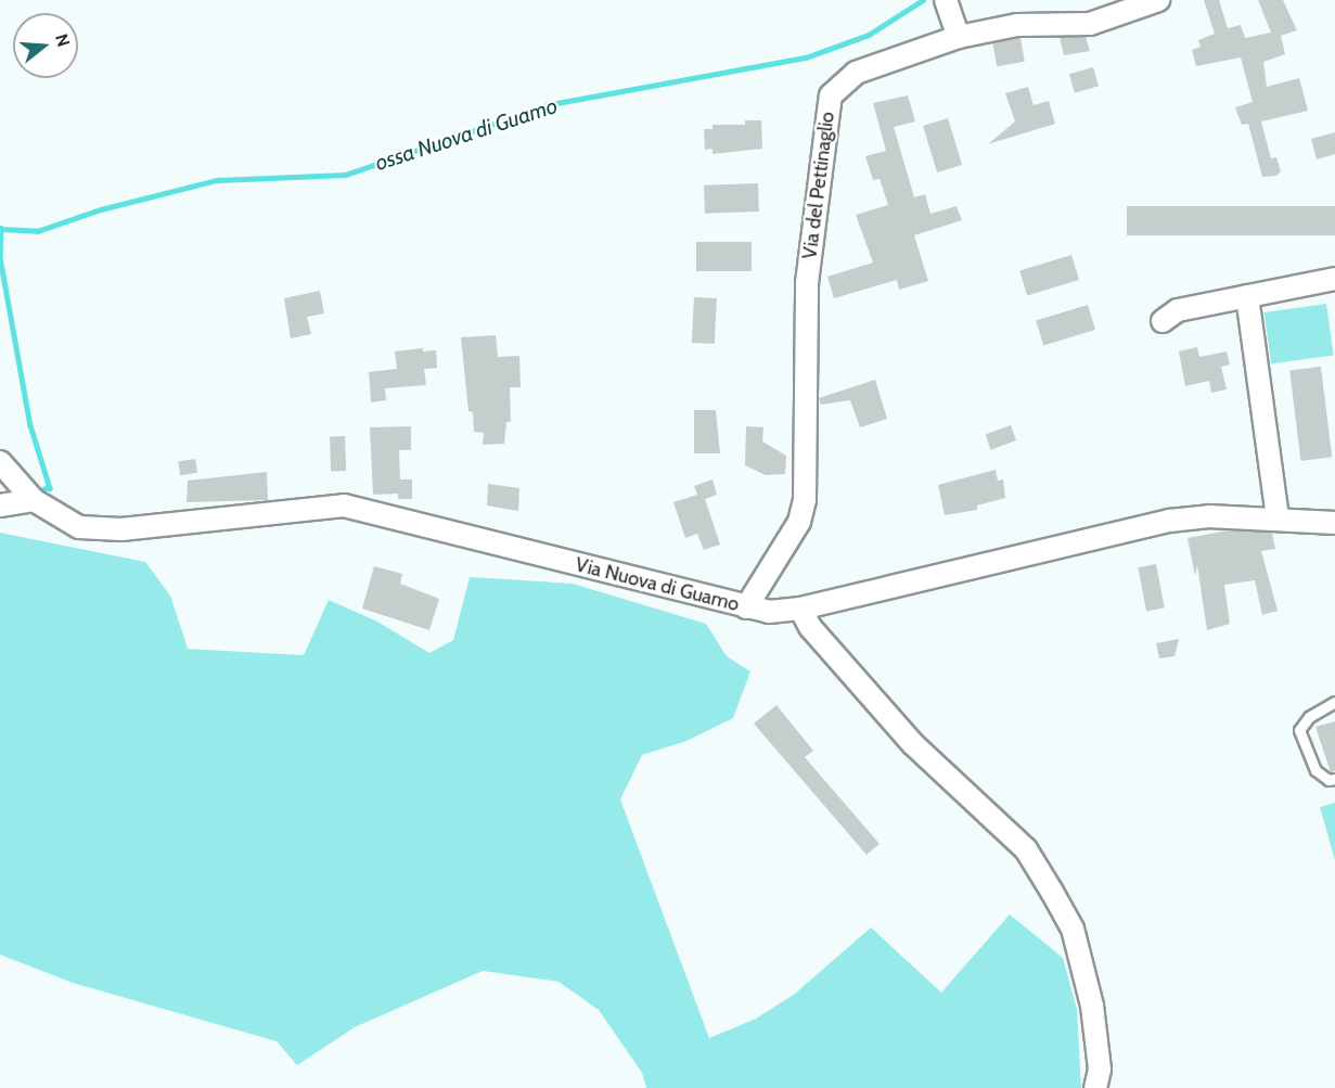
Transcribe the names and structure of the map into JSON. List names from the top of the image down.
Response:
{
  "streets": {
    "street": ["Via del Pettinaglio", "Via Nuova di Guamo"]
  },
  "crossings": [
    ["Via del Pettinaglio", "Via Nuova di Guamo"]
  ],
  "water": ["ossa Nuova di Guamo"],
  "north": "right"
}
